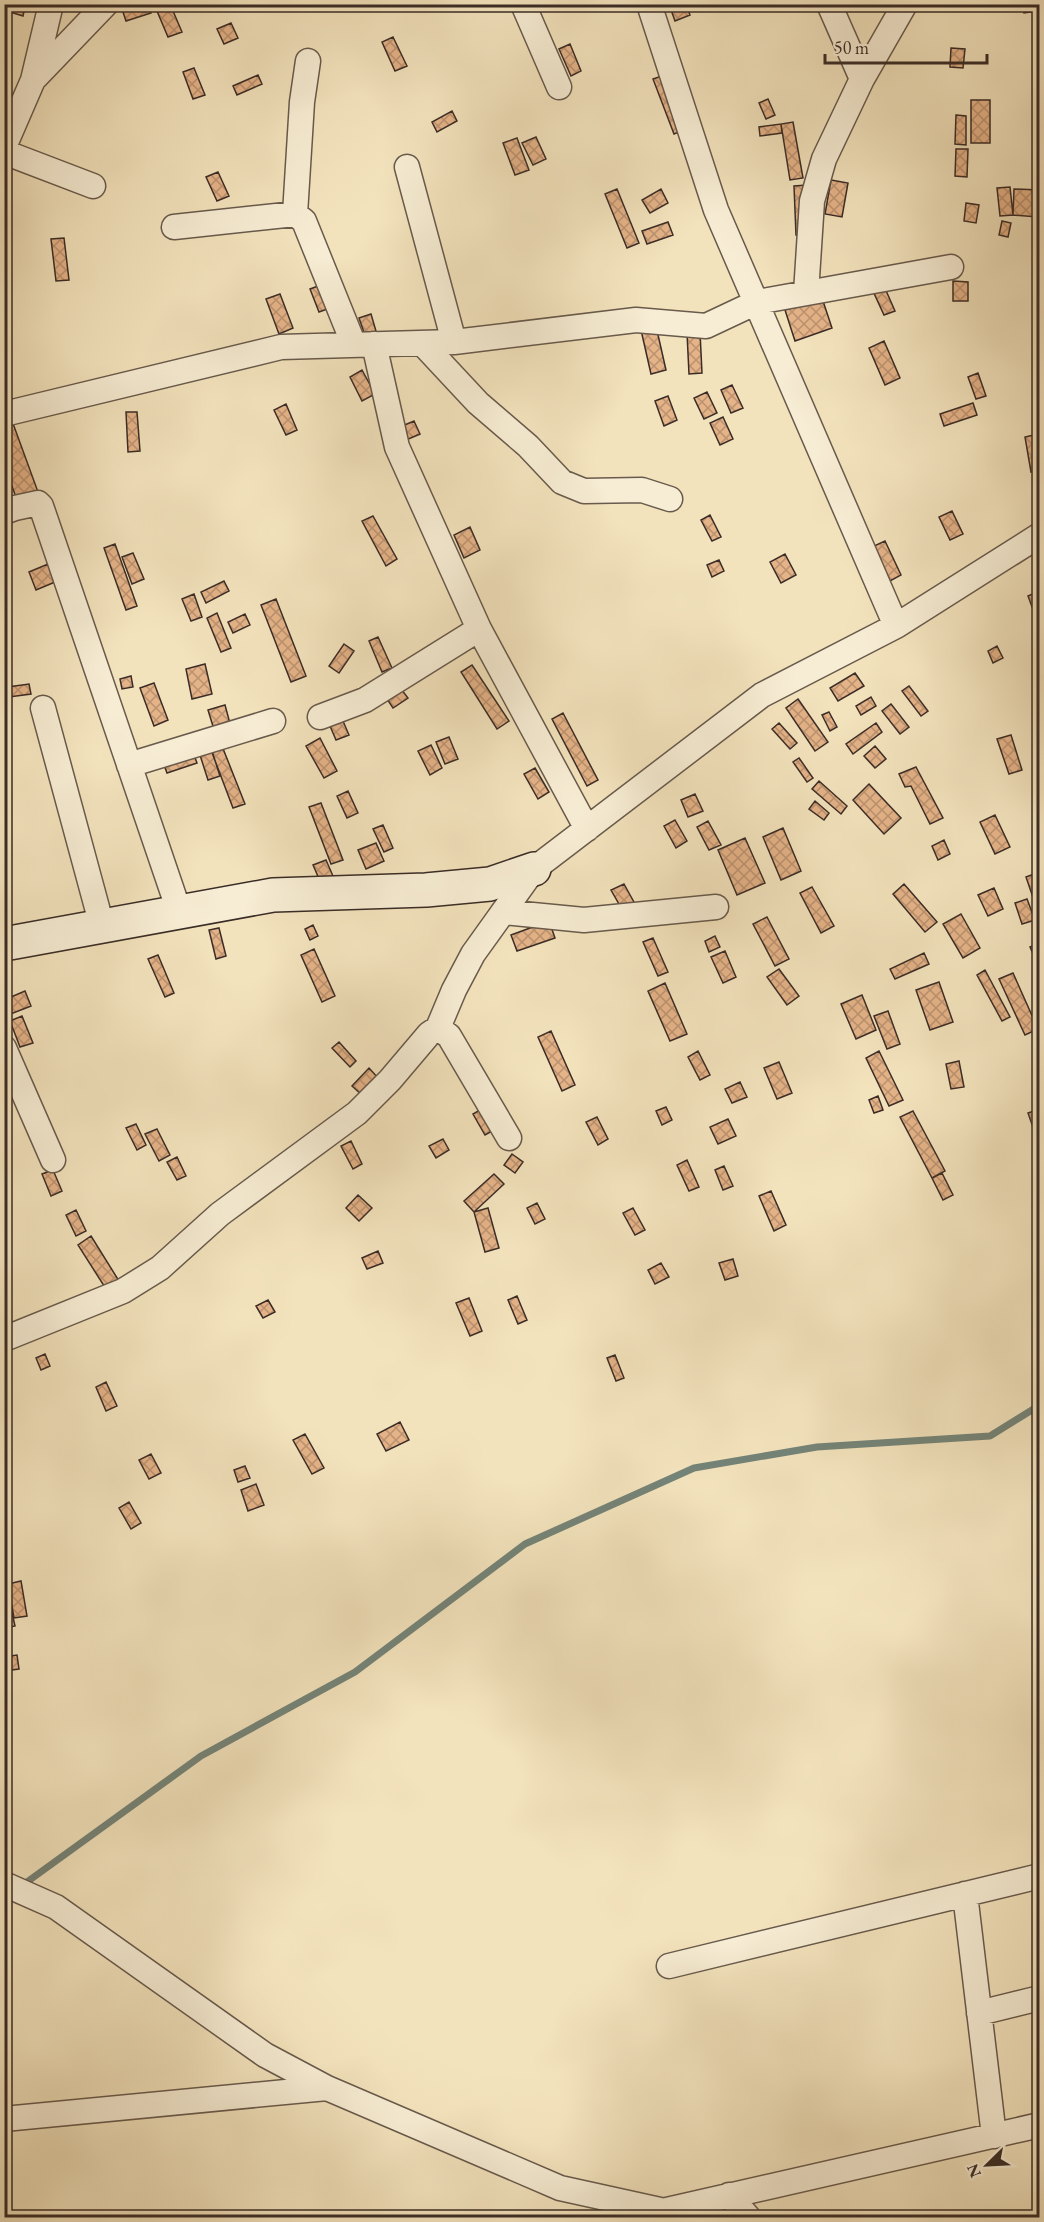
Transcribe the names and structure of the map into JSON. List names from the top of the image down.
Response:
{
  "scale_bar": "50 m",
  "north": "bottom left"
}
